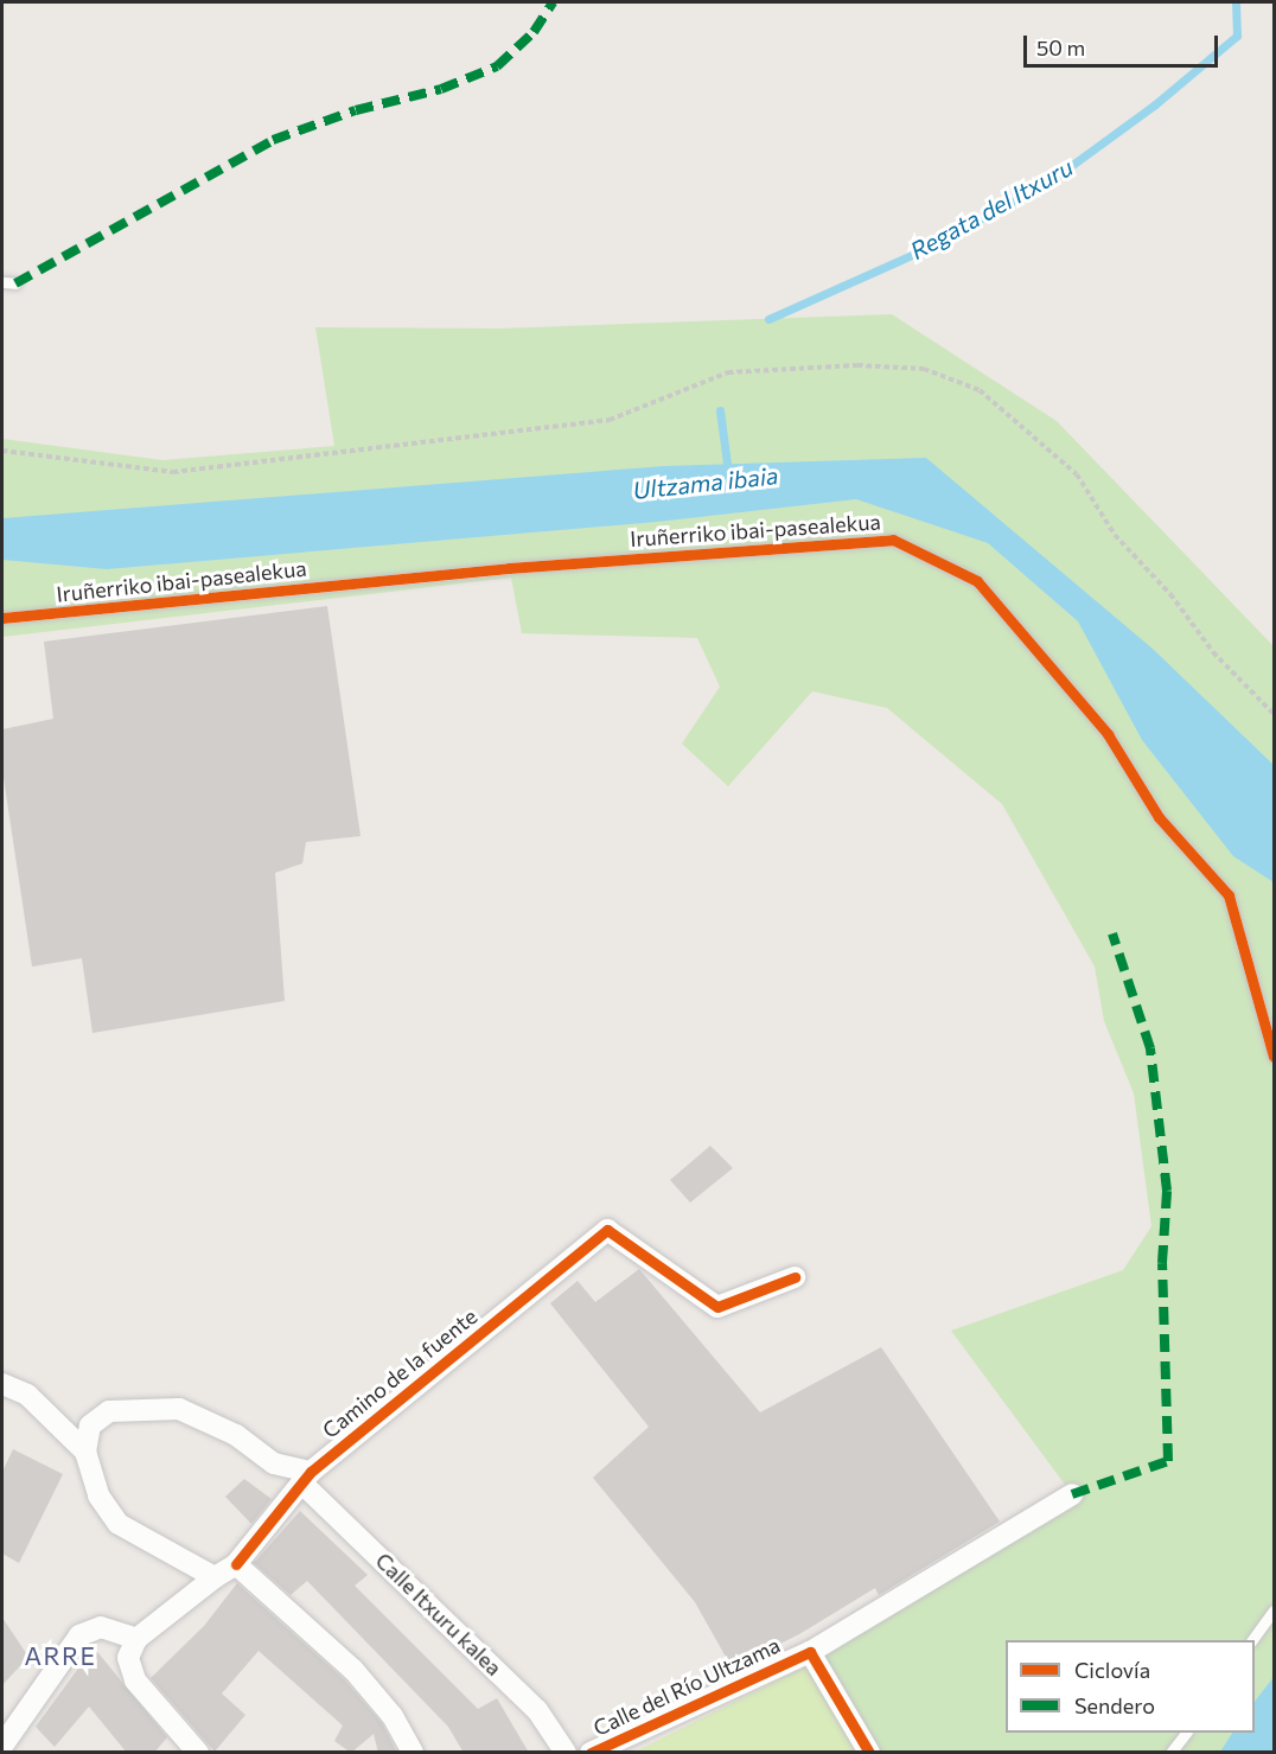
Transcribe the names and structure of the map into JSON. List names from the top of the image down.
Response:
{
  "streets": {
    "street": ["Camino de la fuente", "Calle Itxuru kalea", "Calle del Río Ultzama"],
    "lane": ["Iruñerriko ibai-pasealekua"]
  },
  "crossings": [
    ["Camino de la fuente", "Calle Itxuru kalea"]
  ],
  "districts": ["ARRE"],
  "water": ["Regata del Itxuru", "Ultzama ibaia"],
  "legend": ["Ciclovía", "Sendero"],
  "scale_bar": "50 m"
}
